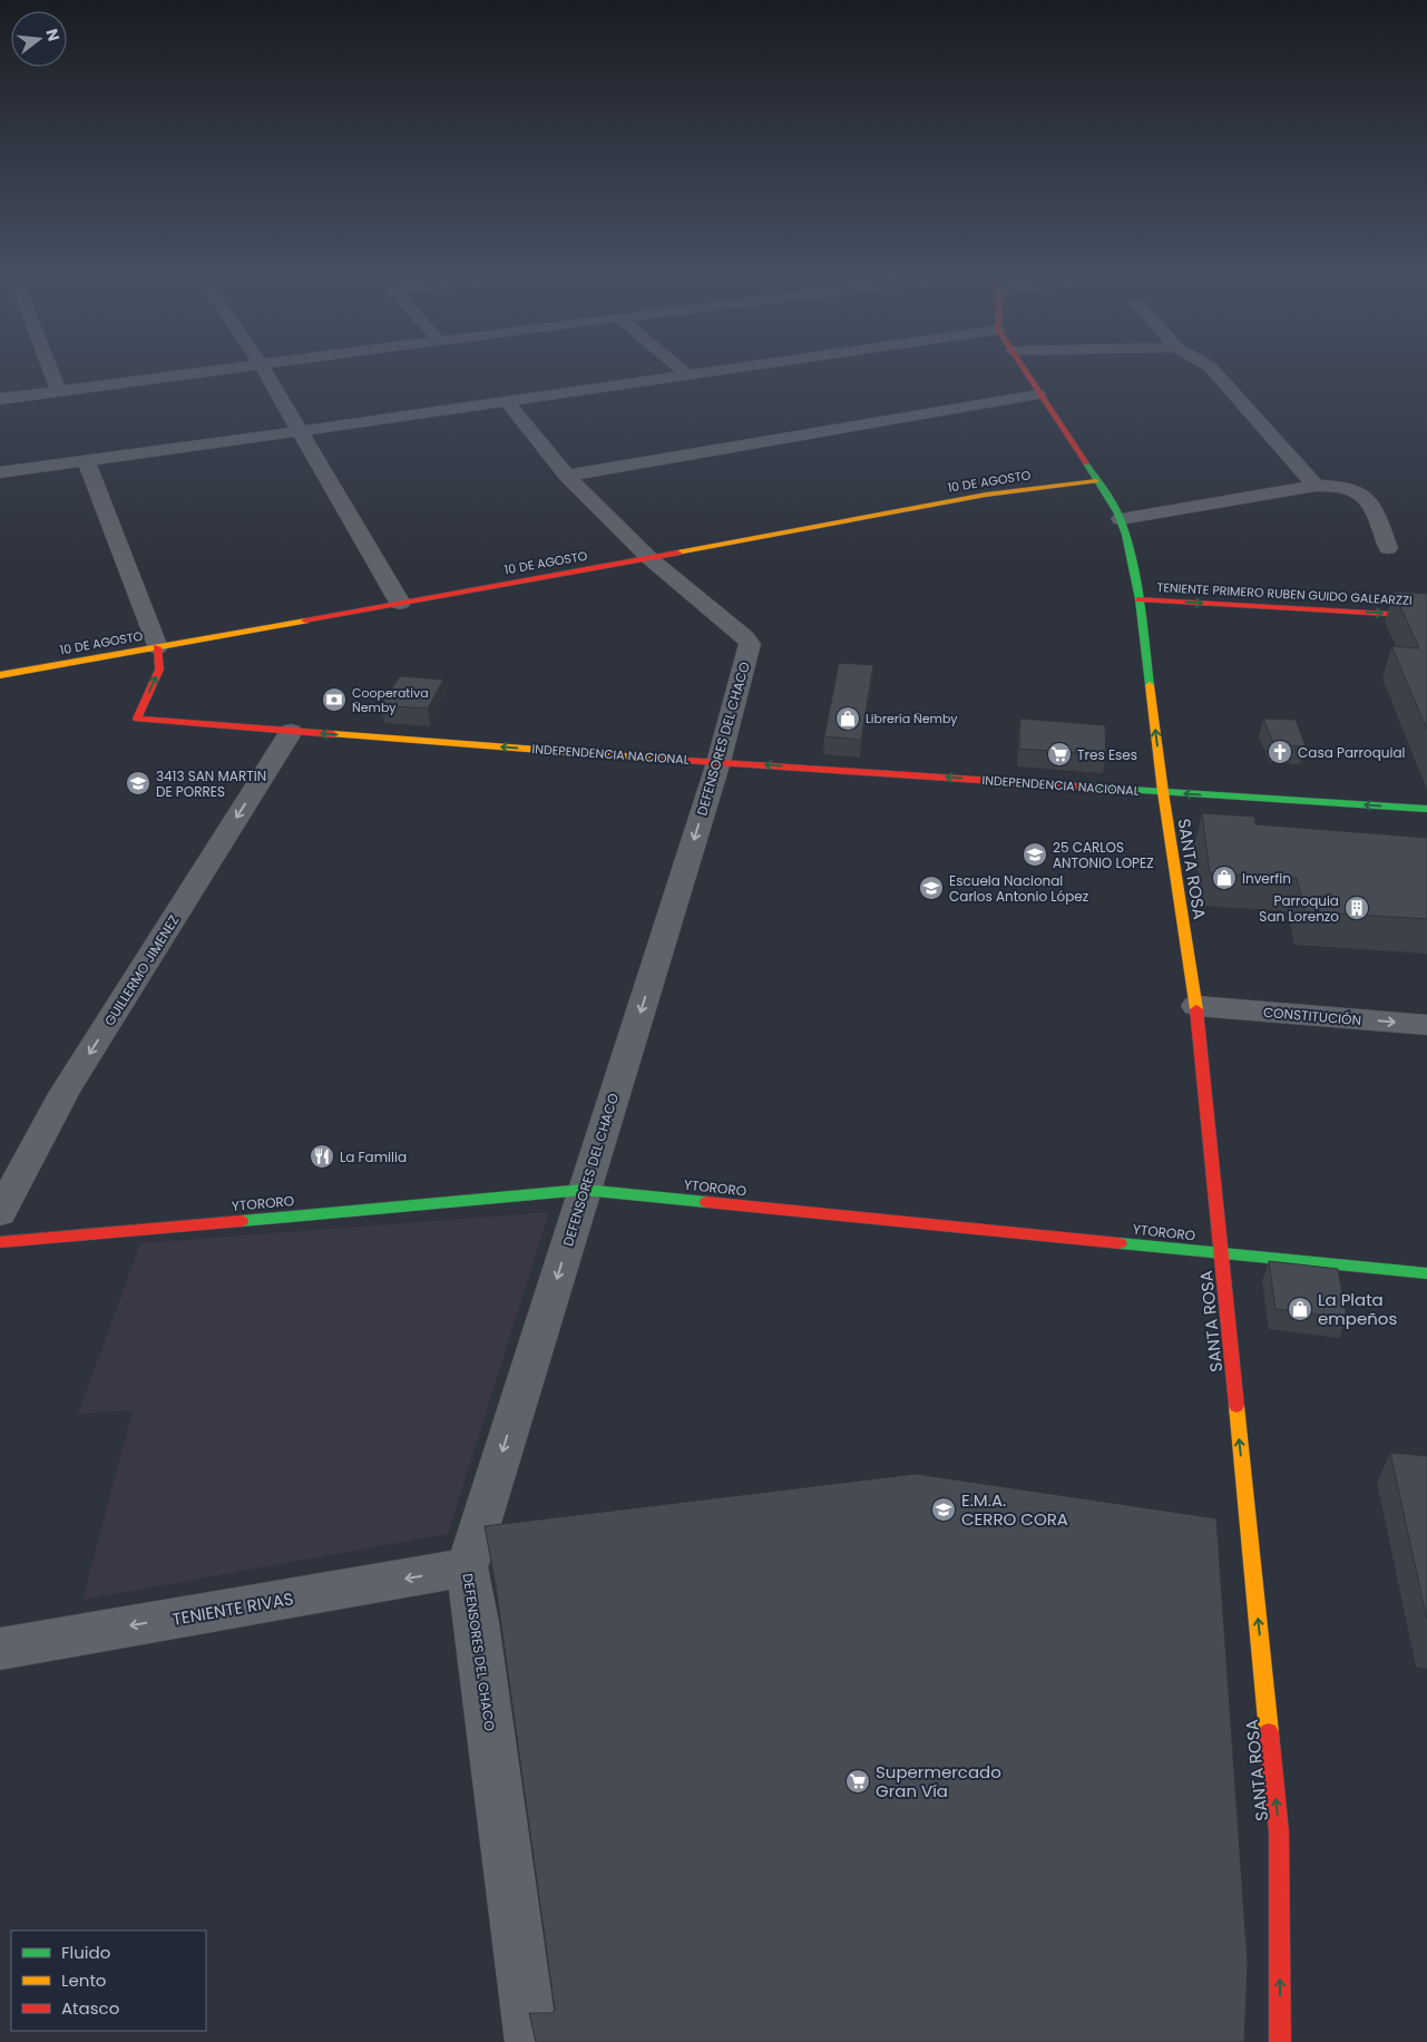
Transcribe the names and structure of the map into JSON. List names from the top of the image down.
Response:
{
  "streets": {
    "street": [
      "10 DE AGOSTO",
      "TENIENTE PRIMERO RUBEN GUIDO GALEARZZI",
      "DEFENSORES DEL CHACO",
      "INDEPENDENCIA NACIONAL",
      "SANTA ROSA",
      "GUILLERMO JIMENEZ",
      "CONSTITUCIÓN",
      "YTORORO",
      "TENIENTE RIVAS"
    ]
  },
  "crossings": [
    ["10 DE AGOSTO", "DEFENSORES DEL CHACO"],
    ["10 DE AGOSTO", "INDEPENDENCIA NACIONAL"],
    ["10 DE AGOSTO", "SANTA ROSA"],
    ["TENIENTE PRIMERO RUBEN GUIDO GALEARZZI", "SANTA ROSA"],
    ["DEFENSORES DEL CHACO", "INDEPENDENCIA NACIONAL"],
    ["DEFENSORES DEL CHACO", "YTORORO"],
    ["DEFENSORES DEL CHACO", "TENIENTE RIVAS"],
    ["INDEPENDENCIA NACIONAL", "SANTA ROSA"],
    ["INDEPENDENCIA NACIONAL", "GUILLERMO JIMENEZ"],
    ["SANTA ROSA", "CONSTITUCIÓN"],
    ["SANTA ROSA", "YTORORO"]
  ],
  "one_way": [
    "DEFENSORES DEL CHACO",
    "INDEPENDENCIA NACIONAL",
    "SANTA ROSA",
    "GUILLERMO JIMENEZ",
    "CONSTITUCIÓN",
    "TENIENTE RIVAS"
  ],
  "places": {
    "bank": ["Cooperativa Ñemby"],
    "shop": ["Librería Ñemby", "Inverfin", "La Plata empeños"],
    "church": ["Casa Parroquial"],
    "supermarket": ["Tres Eses", "Supermercado Gran Vía"],
    "school or university": [
      "3413 SAN MARTIN DE PORRES",
      "25 CARLOS ANTONIO LOPEZ",
      "Escuela Nacional Carlos Antonio López",
      "E.M.A. CERRO CORA"
    ],
    "building": ["Parroquia San Lorenzo"],
    "restaurant": ["La Familia"]
  },
  "legend": ["Fluido", "Lento", "Atasco"],
  "north": "right"
}
